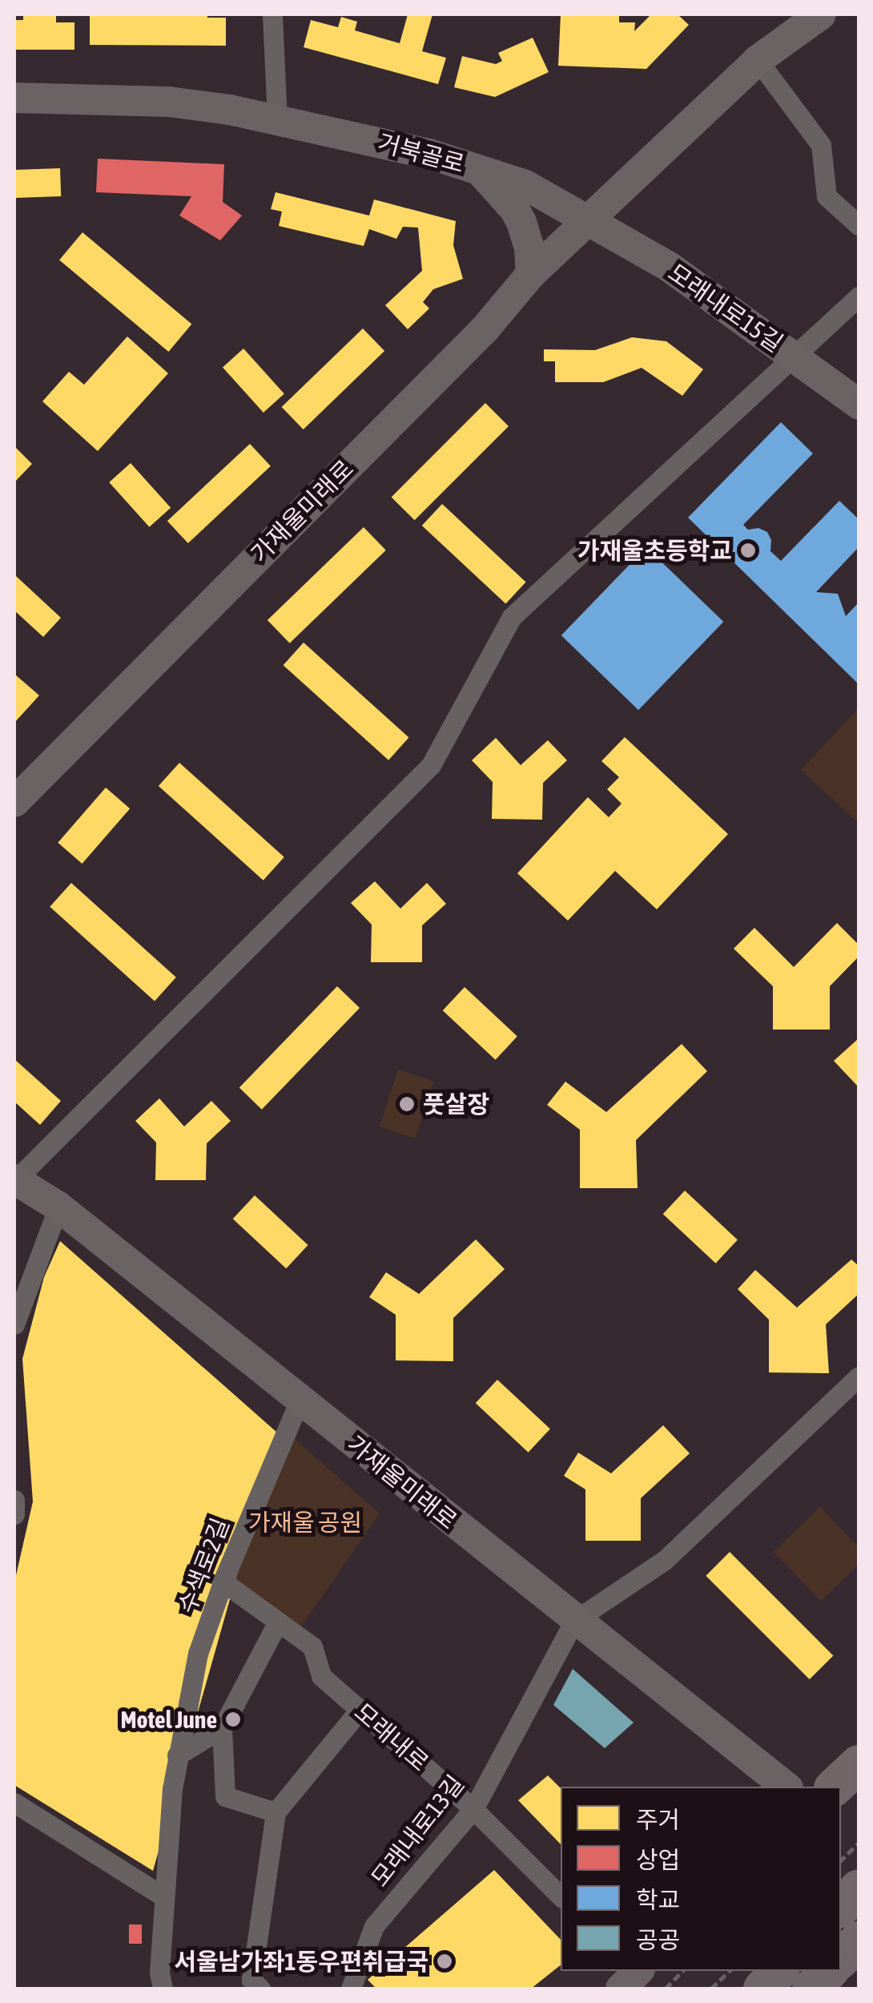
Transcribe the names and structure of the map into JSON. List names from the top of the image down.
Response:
{
  "streets": {
    "main road": ["거북골로", "모래내로15길", "가재울미래로"],
    "street": ["수색로2길", "모래내로", "모래내로13길"]
  },
  "crossings": [
    ["거북골로", "모래내로15길"],
    ["거북골로", "가재울미래로"],
    ["모래내로15길", "가재울미래로"],
    ["가재울미래로", "수색로2길"],
    ["가재울미래로", "모래내로13길"],
    ["수색로2길", "모래내로"],
    ["모래내로", "모래내로13길"]
  ],
  "parks": ["가재울 공원"],
  "places": [
    "가재울초등학교",
    "풋살장",
    "Motel June",
    "서울남가좌1동우편취급국"
  ],
  "legend": [
    "주거",
    "상업",
    "학교",
    "공공"
  ]
}
